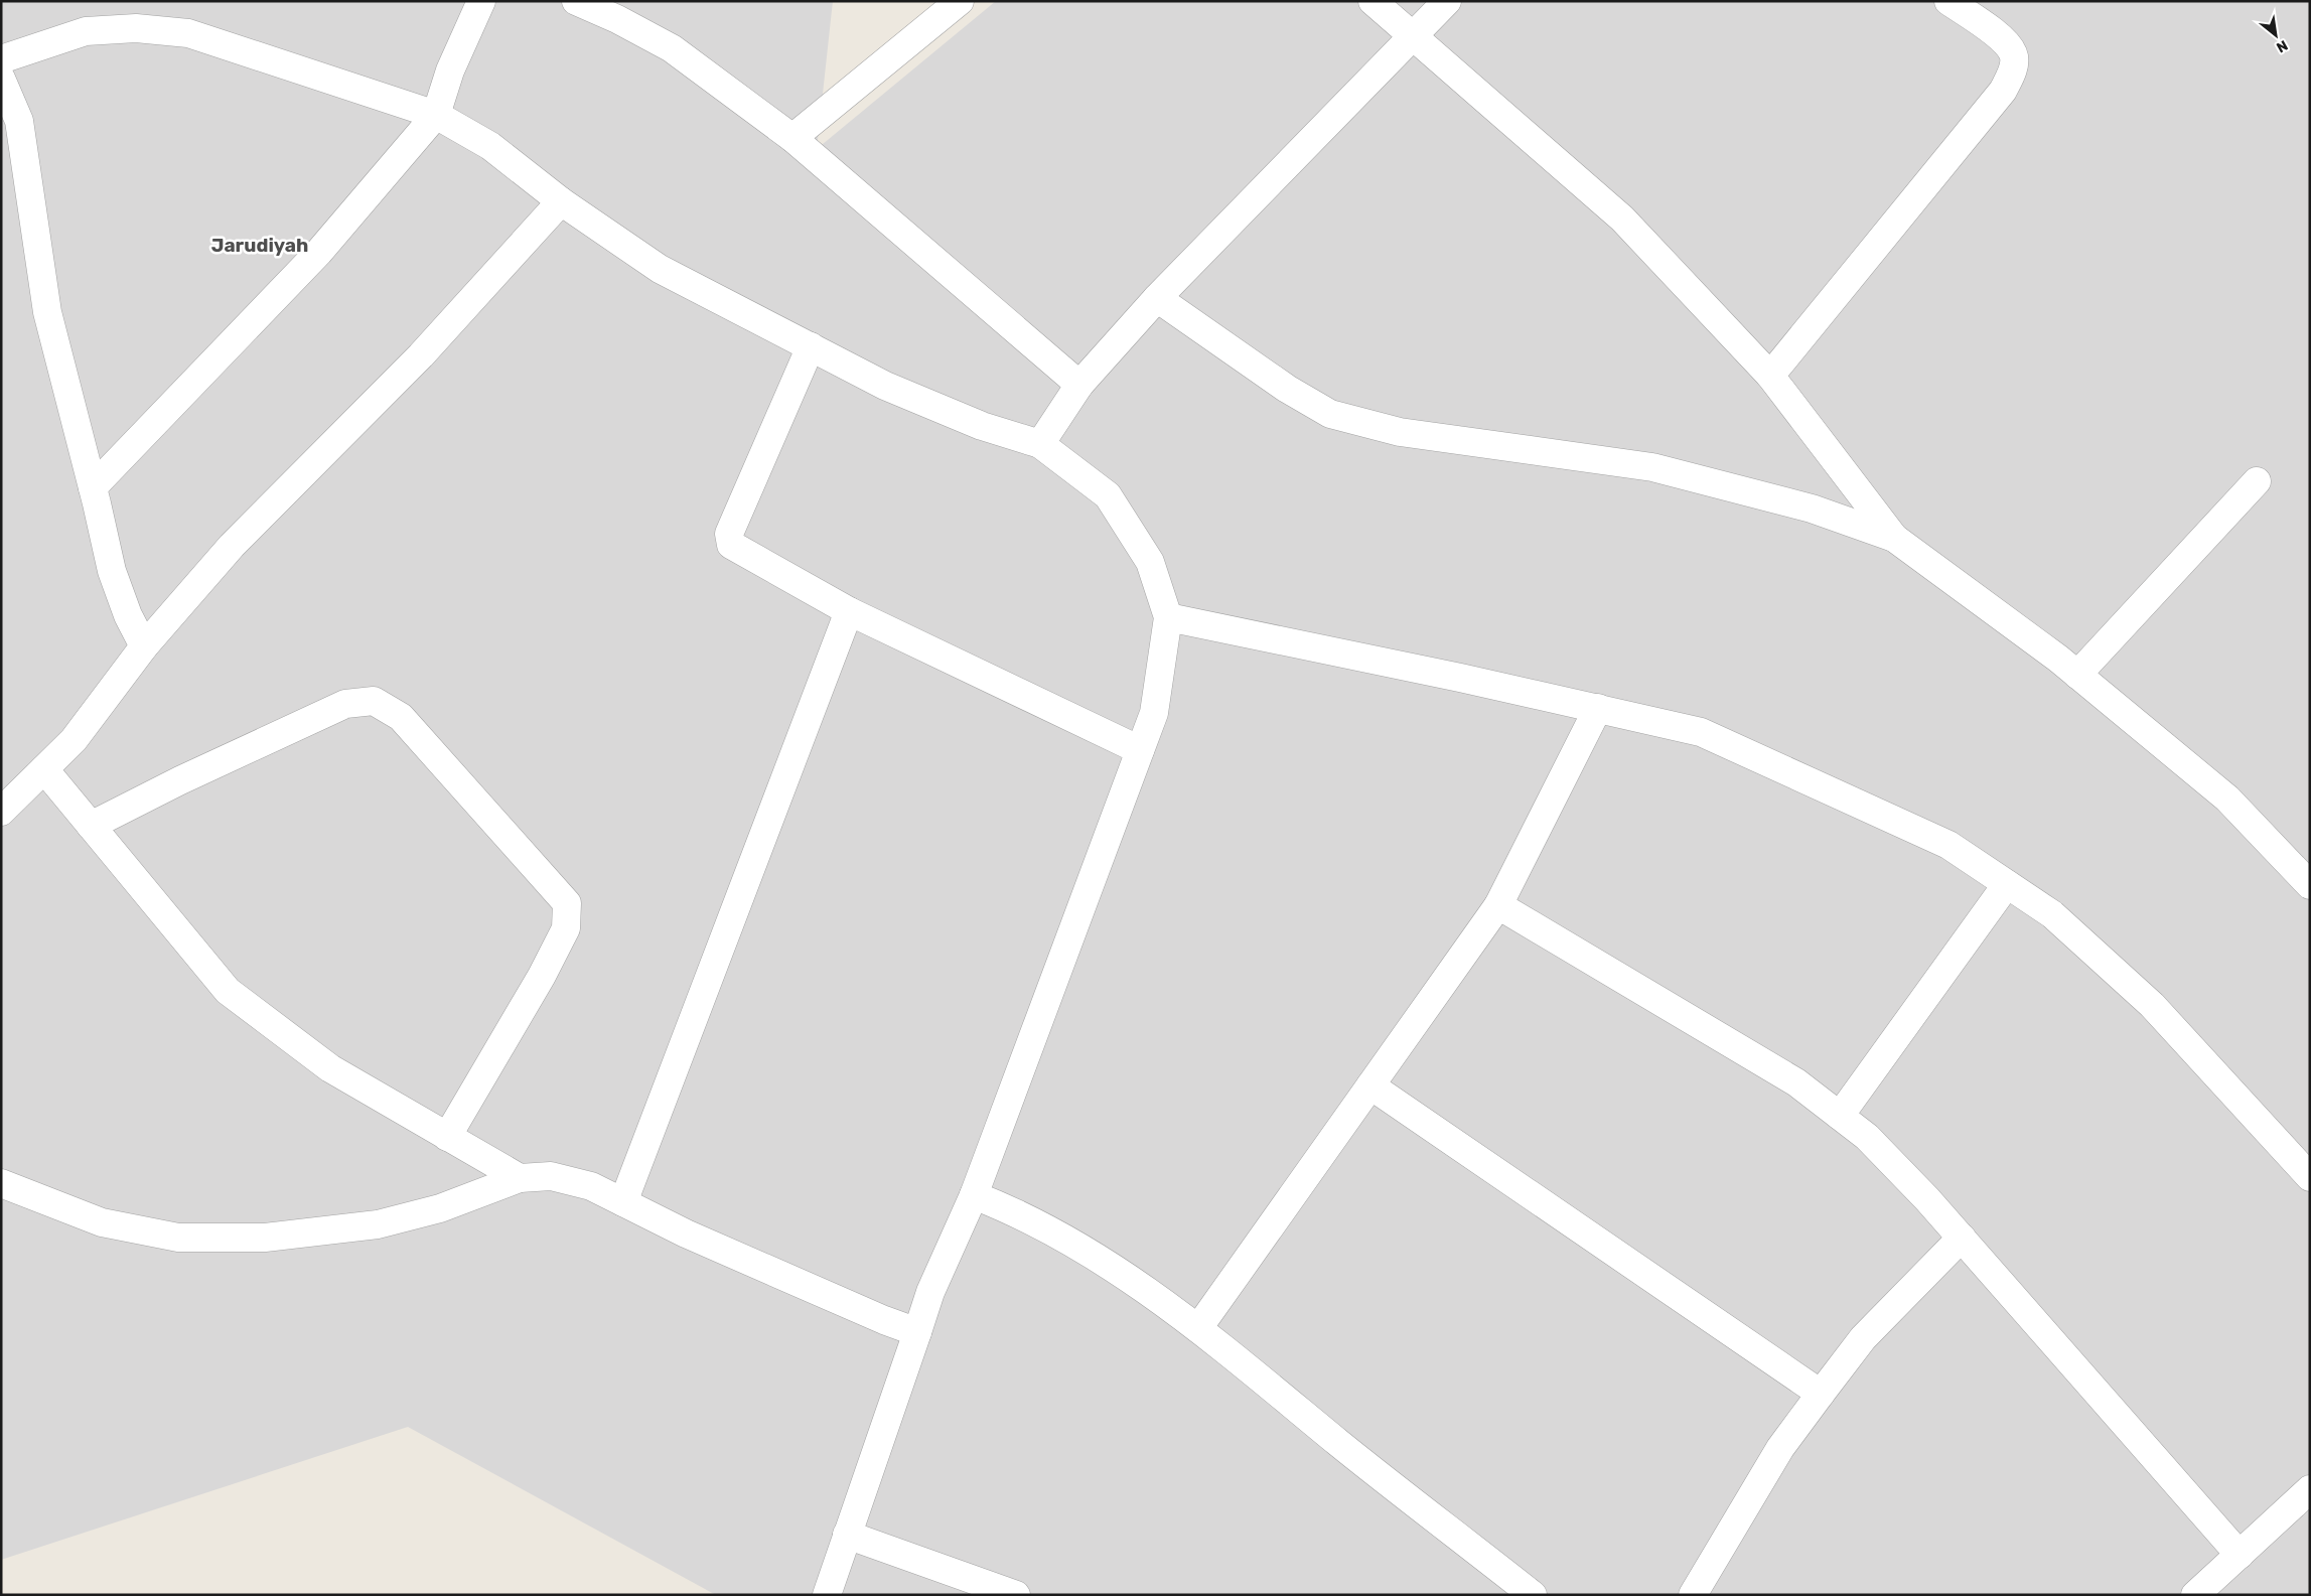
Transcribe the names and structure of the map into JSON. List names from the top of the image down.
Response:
{
  "districts": ["Jarudiyah"],
  "north": "bottom right"
}
